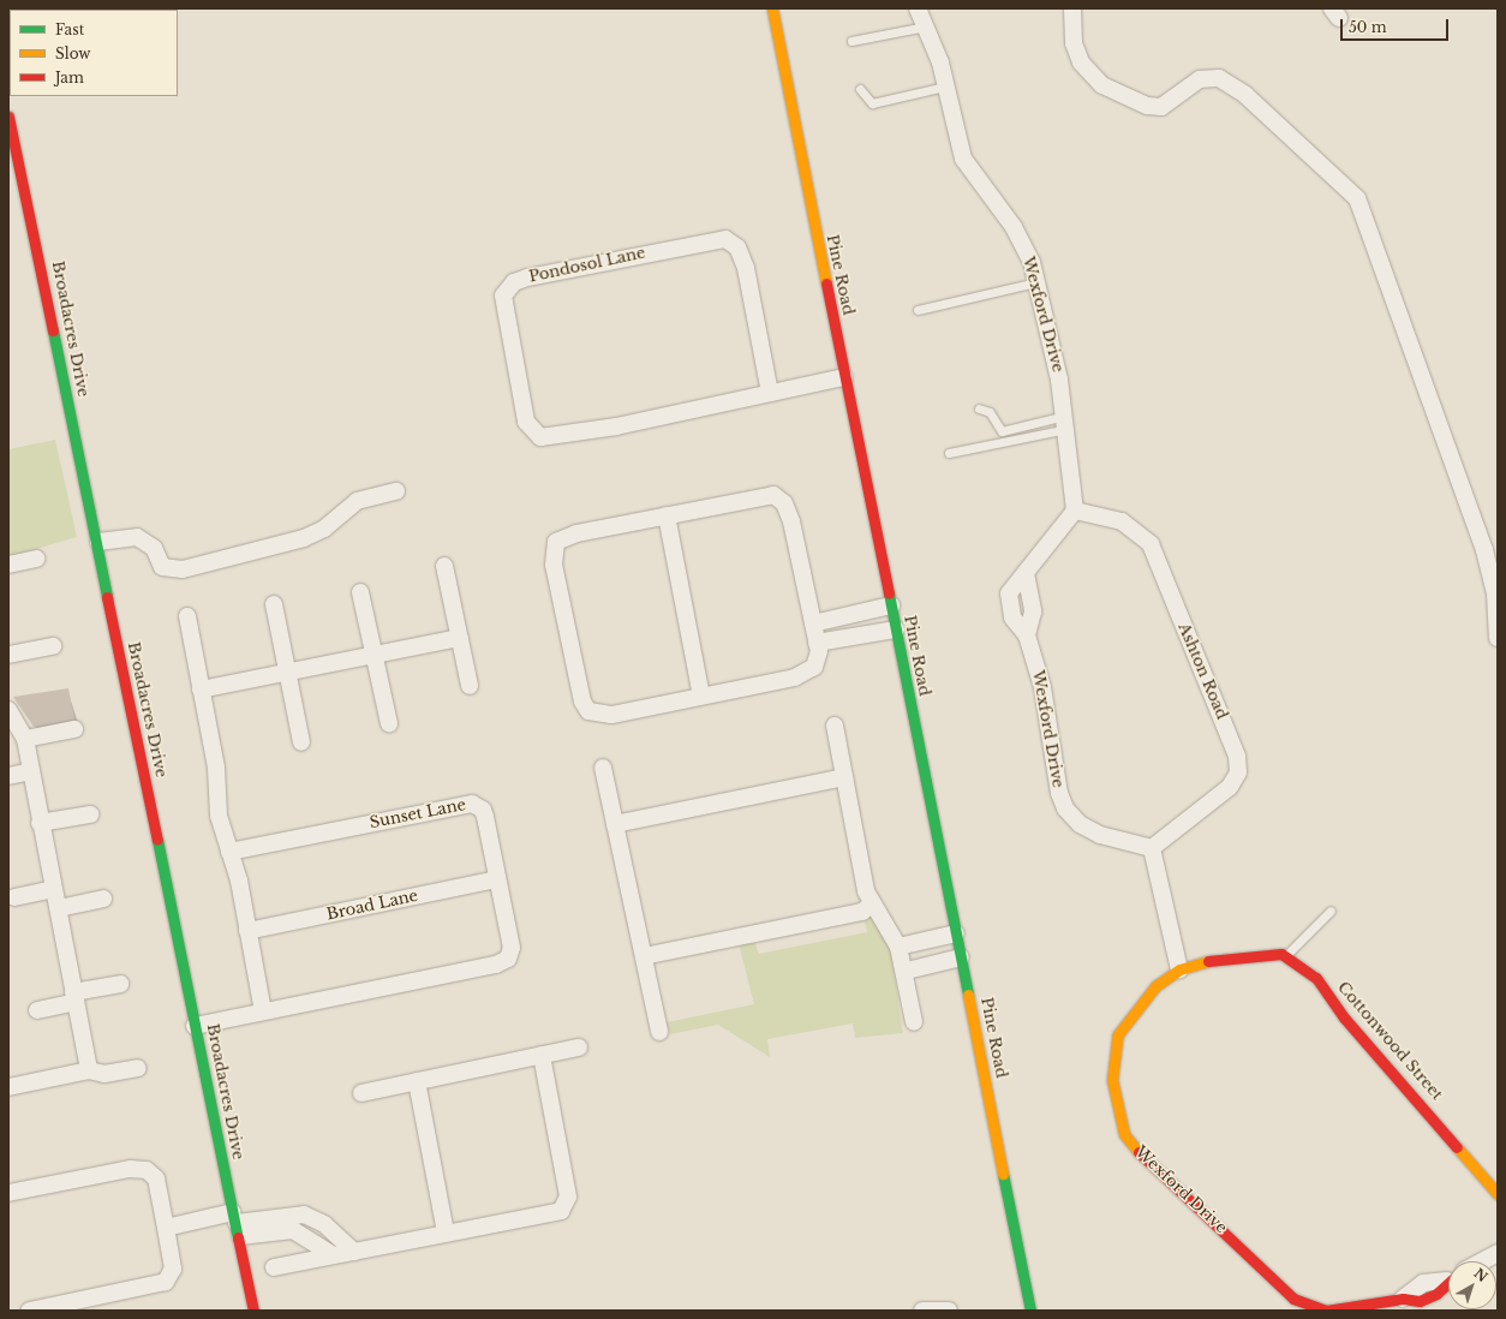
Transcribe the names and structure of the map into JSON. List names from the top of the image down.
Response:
{
  "streets": {
    "street": [
      "Pondosol Lane",
      "Pine Road",
      "Wexford Drive",
      "Broadacres Drive",
      "Ashton Road",
      "Sunset Lane",
      "Broad Lane",
      "Cottonwood Street"
    ]
  },
  "crossings": [
    ["Pondosol Lane", "Pine Road"],
    ["Wexford Drive", "Ashton Road"],
    ["Broadacres Drive", "Sunset Lane"],
    ["Sunset Lane", "Broad Lane"]
  ],
  "legend": ["Fast", "Slow", "Jam"],
  "scale_bar": "50 m",
  "north": "top right"
}
